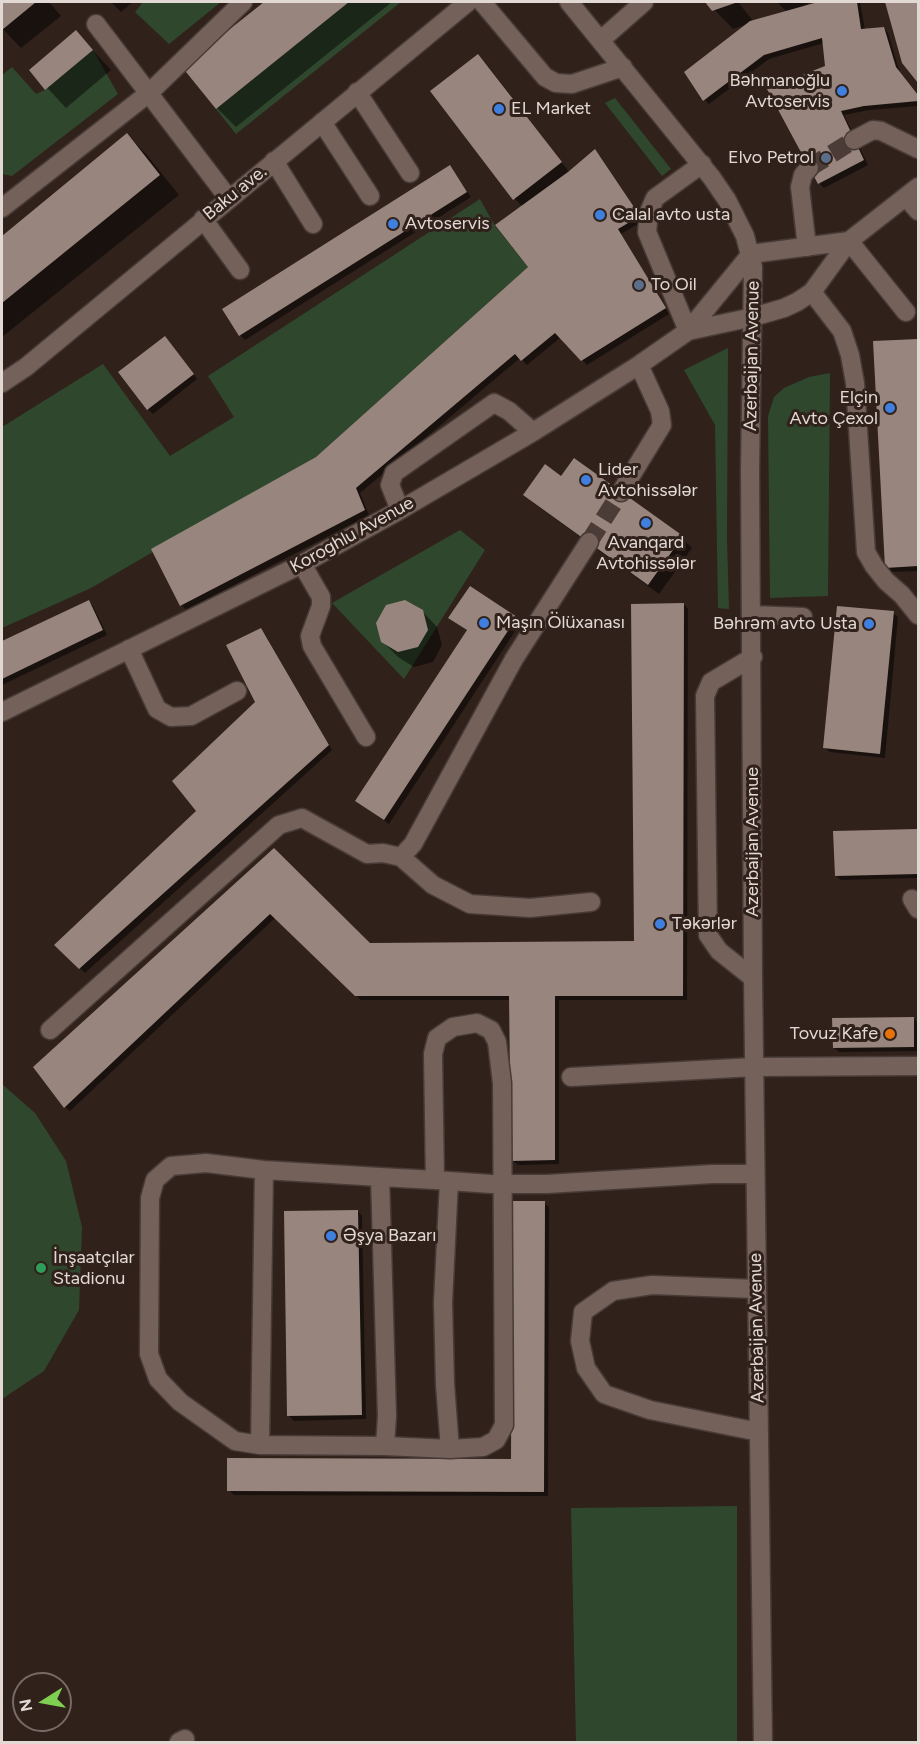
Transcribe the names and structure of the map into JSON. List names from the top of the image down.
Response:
{
  "streets": {
    "street": ["Baku ave.", "Azerbaijan Avenue", "Koroghlu Avenue"]
  },
  "places": [
    "Bəhmanoğlu Avtoservis",
    "EL Market",
    "Elvo Petrol",
    "Calal avto usta",
    "Avtoservis",
    "To Oil",
    "Elçin Avto Çexol",
    "Lider Avtohissələr",
    "Avanqard Avtohissələr",
    "Maşın Ölüxanası",
    "Bəhrəm avto Usta",
    "Təkərlər",
    "Tovuz Kafe",
    "Əşya Bazarı",
    "İnşaatçılar Stadionu"
  ],
  "north": "left"
}
